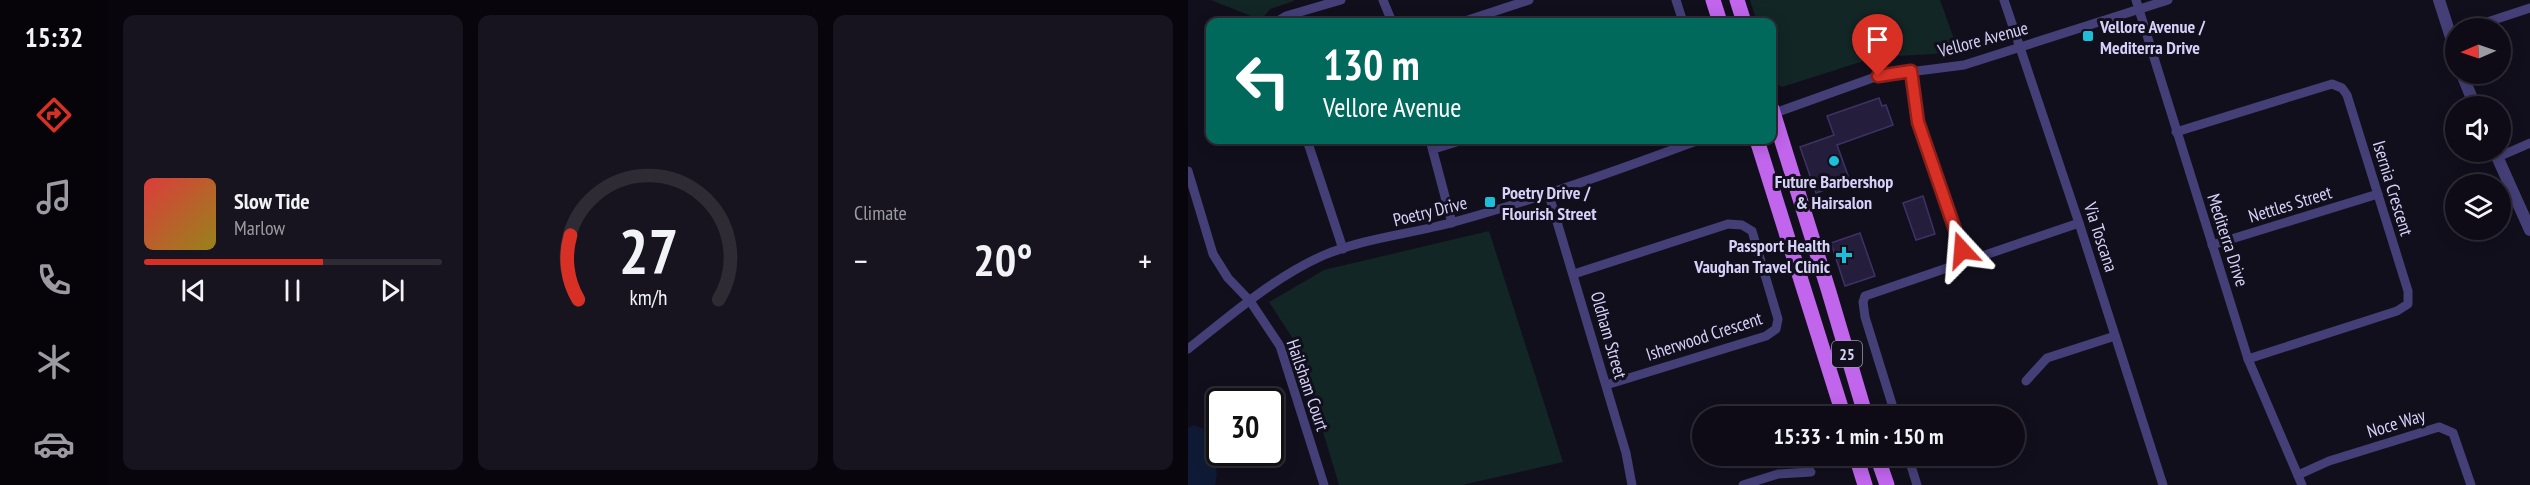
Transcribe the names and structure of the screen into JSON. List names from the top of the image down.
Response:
{
  "streets": {
    "main road": ["25"],
    "street": [
      "Vellore Avenue",
      "Isernia Crescent",
      "Nettles Street",
      "Poetry Drive",
      "Via Toscana",
      "Mediterra Drive",
      "Oldham Street",
      "Isherwood Crescent",
      "Hailsham Court",
      "Noce Way"
    ]
  },
  "crossings": [
    ["Vellore Avenue", "Via Toscana"],
    ["Vellore Avenue", "Mediterra Drive"],
    ["Isernia Crescent", "Nettles Street"],
    ["Isernia Crescent", "Mediterra Drive"],
    ["Nettles Street", "Mediterra Drive"],
    ["Poetry Drive", "Oldham Street"],
    ["Poetry Drive", "Hailsham Court"],
    ["Mediterra Drive", "Noce Way"],
    ["Oldham Street", "Isherwood Crescent"]
  ],
  "places": {
    "transit": ["Vellore Avenue / Mediterra Drive", "Poetry Drive / Flourish Street"],
    "other": ["Future Barbershop & Hairsalon"],
    "health": ["Passport Health Vaughan Travel Clinic"]
  },
  "north": "left",
  "page": {
    "tabs": "15:32",
    "tile": "Climate",
    "turn": ["130 m", "Vellore Avenue"],
    "song": ["Slow Tide", "Marlow"],
    "heat": ["−", "20°", "+"],
    "limit": "30",
    "trip": "15:33 · 1 min · 150 m",
    "gauge": ["27", "km/h"]
  }
}
